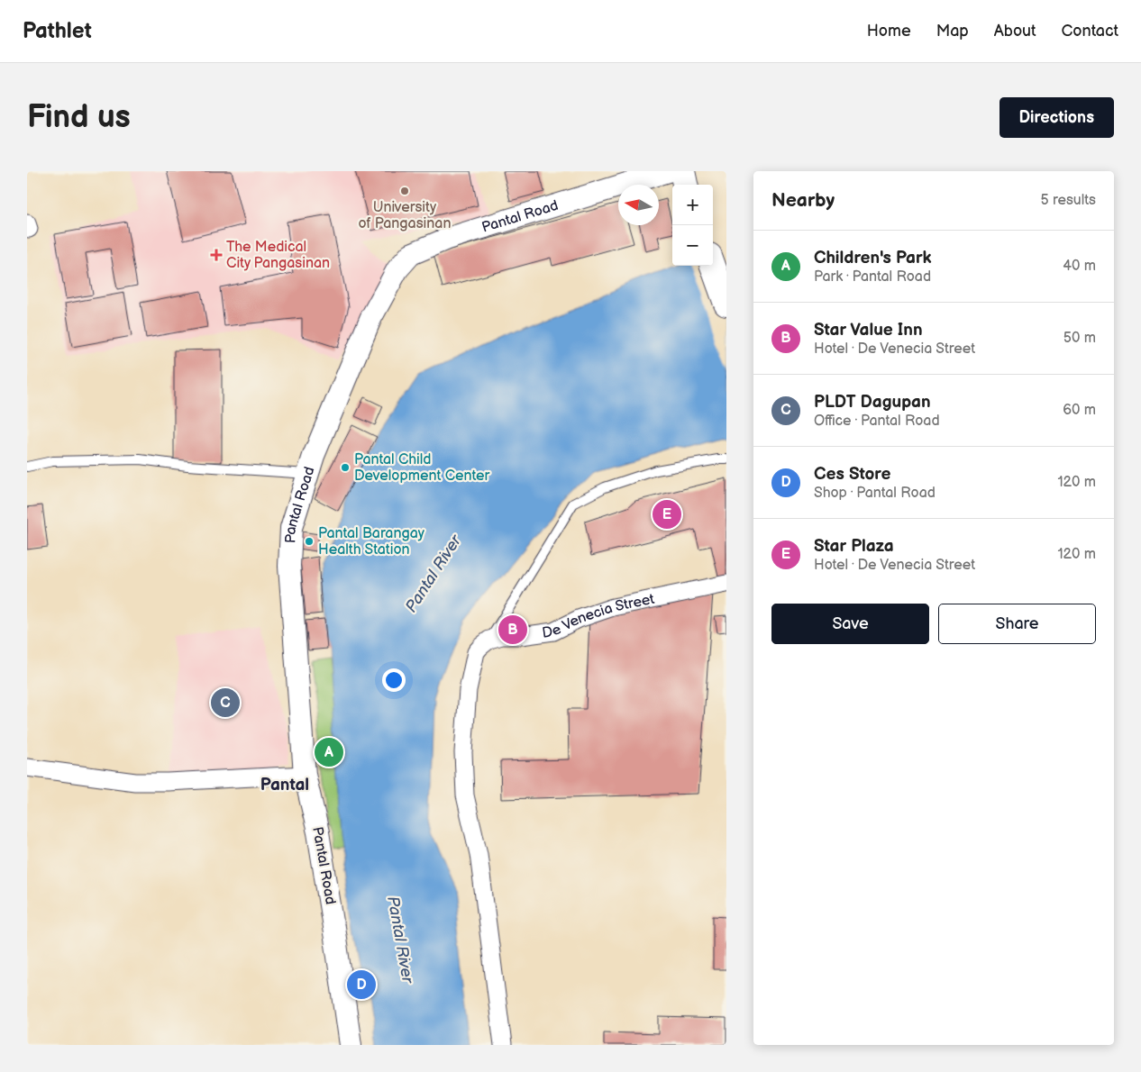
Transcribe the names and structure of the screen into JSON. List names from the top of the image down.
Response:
{
  "streets": {
    "street": ["Pantal Road", "De Venecia Street"]
  },
  "districts": ["Pantal"],
  "water": ["Pantal River"],
  "places": {
    "other": ["University of Pangasinan", "Pantal Child Development Center", "Pantal Barangay Health Station"],
    "health": ["The Medical City Pangasinan"]
  },
  "north": "left",
  "page": {
    "header": "Pathlet",
    "nav": [
      "Home",
      "Map",
      "About",
      "Contact"
    ],
    "buttons": [
      "Directions",
      ["Save", "Share"]
    ],
    "title": "Find us",
    "heading": ["Nearby", "5 results"],
    "map_buttons": ["+", "−"],
    "list": [
      {
        "mark": "A",
        "name": "Children's Park",
        "note": "Park · Pantal Road",
        "value": "40 m"
      },
      {
        "mark": "B",
        "name": "Star Value Inn",
        "note": "Hotel · De Venecia Street",
        "value": "50 m"
      },
      {
        "mark": "C",
        "name": "PLDT Dagupan",
        "note": "Office · Pantal Road",
        "value": "60 m"
      },
      {
        "mark": "D",
        "name": "Ces Store",
        "note": "Shop · Pantal Road",
        "value": "120 m"
      },
      {
        "mark": "E",
        "name": "Star Plaza",
        "note": "Hotel · De Venecia Street",
        "value": "120 m"
      }
    ],
    "pins": [
      "E",
      "B",
      "C",
      "A",
      "D"
    ]
  }
}
